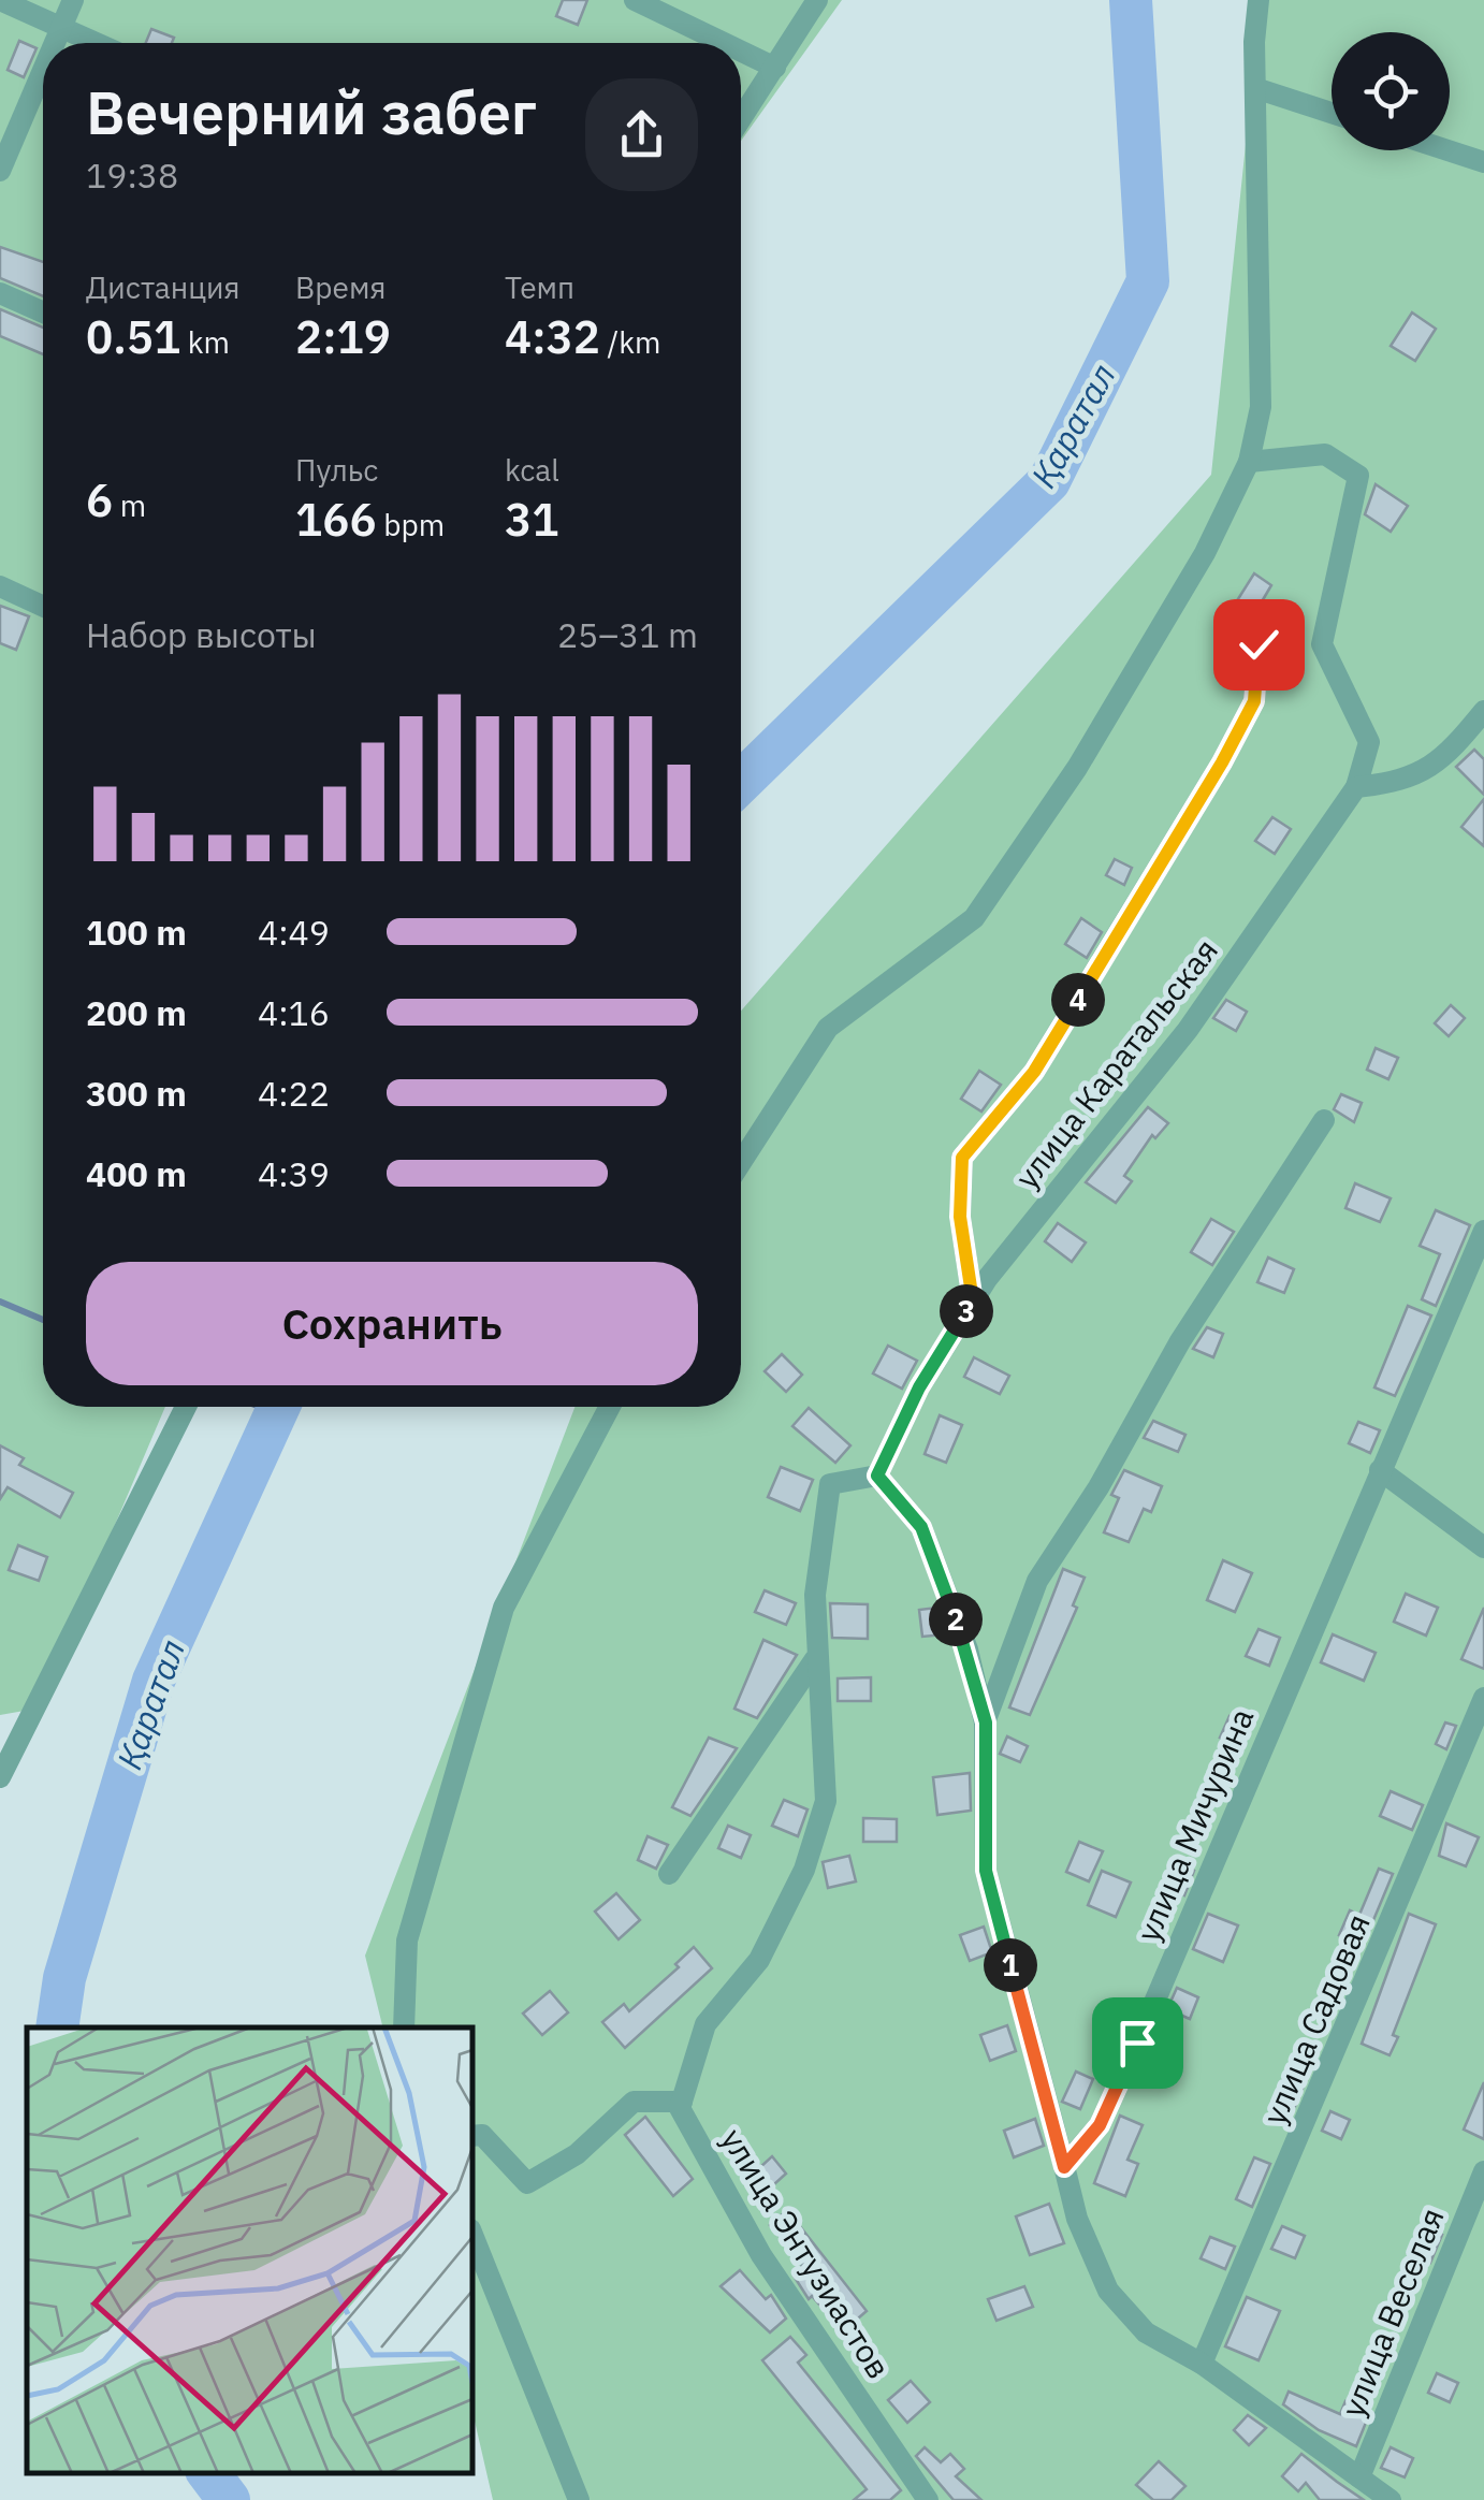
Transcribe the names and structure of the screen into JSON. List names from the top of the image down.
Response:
{
  "streets": {
    "street": [
      "улица Каратальская",
      "улица Мичурина",
      "улица Садовая",
      "улица Энтузиастов",
      "улица Веселая"
    ]
  },
  "water": ["Қаратал"],
  "page": {
    "heading": ["Вечерний забег", "19:38"],
    "stats": [
      ["Дистанция", "0.51 km"],
      ["Время", "2:19"],
      ["Темп", "4:32 /km"],
      ["6 m"],
      ["Пульс", "166 bpm"],
      ["kcal", "31"]
    ],
    "chart": ["Набор высоты", "25–31 m"],
    "list": [
      {
        "name": "100 m",
        "note": "4:49"
      },
      {
        "name": "200 m",
        "note": "4:16"
      },
      {
        "name": "300 m",
        "note": "4:22"
      },
      {
        "name": "400 m",
        "note": "4:39"
      }
    ],
    "pins": [
      "4",
      "3",
      "2",
      "1"
    ],
    "buttons": "Сохранить"
  }
}
